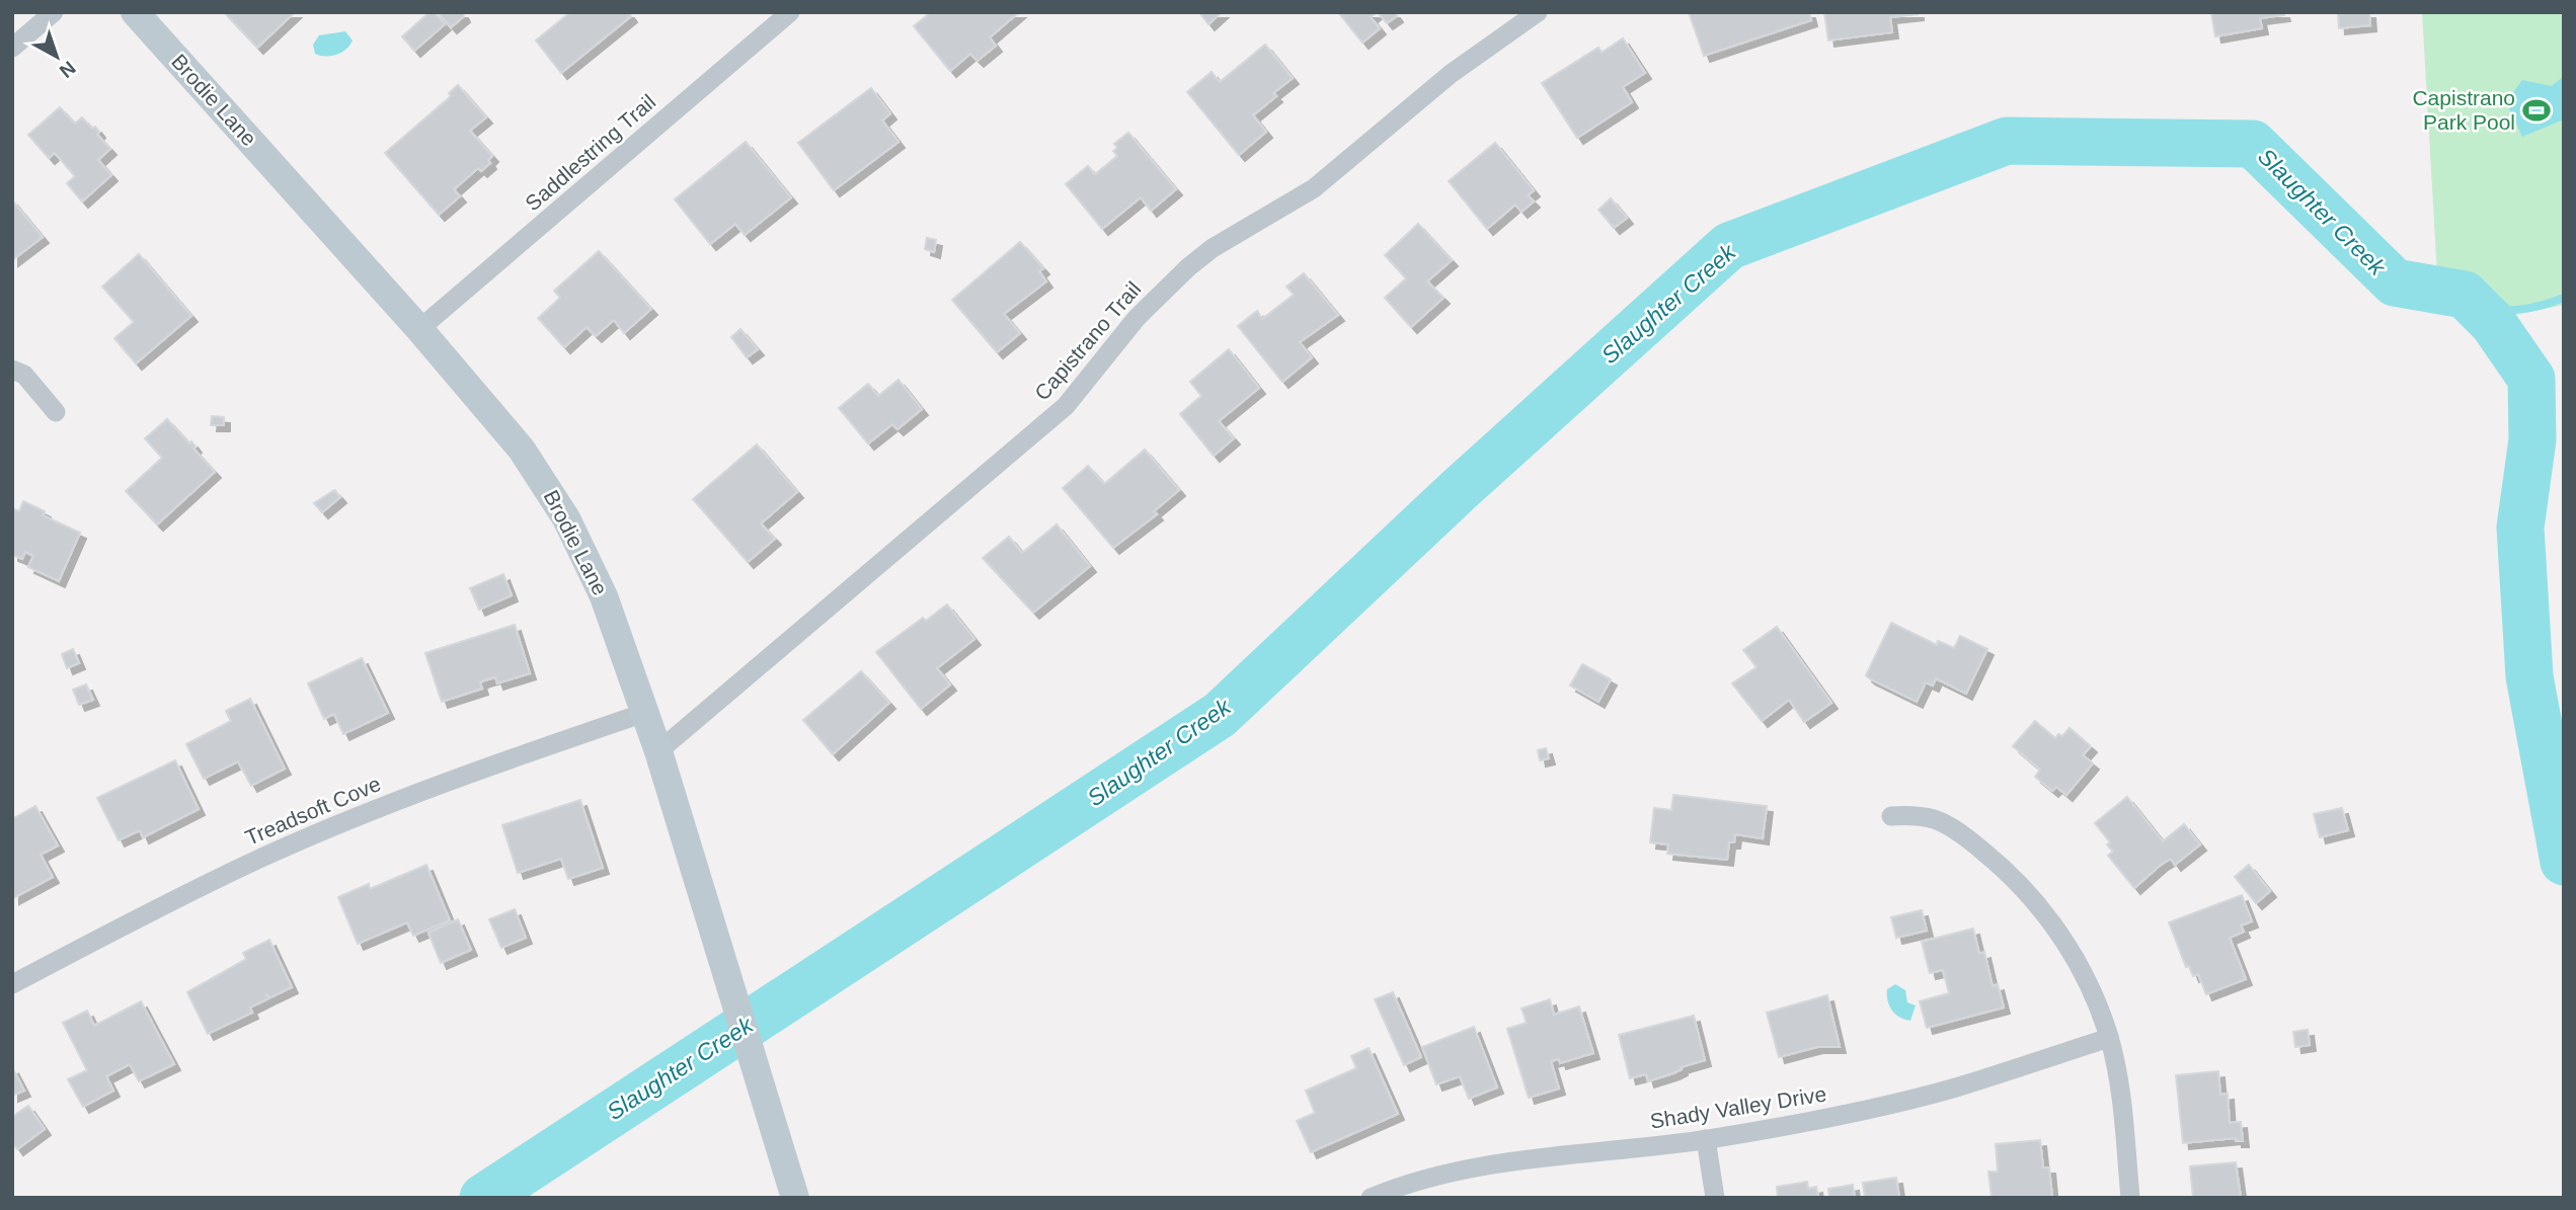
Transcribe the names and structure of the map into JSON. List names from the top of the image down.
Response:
{
  "streets": {
    "main road": ["Brodie Lane"],
    "street": [
      "Saddlestring Trail",
      "Capistrano Trail",
      "Treadsoft Cove",
      "Shady Valley Drive"
    ]
  },
  "crossings": [
    ["Brodie Lane", "Saddlestring Trail"],
    ["Brodie Lane", "Capistrano Trail"],
    ["Brodie Lane", "Treadsoft Cove"]
  ],
  "water": ["Slaughter Creek"],
  "places": {
    "sports": ["Capistrano Park Pool"]
  },
  "north": "bottom right"
}
